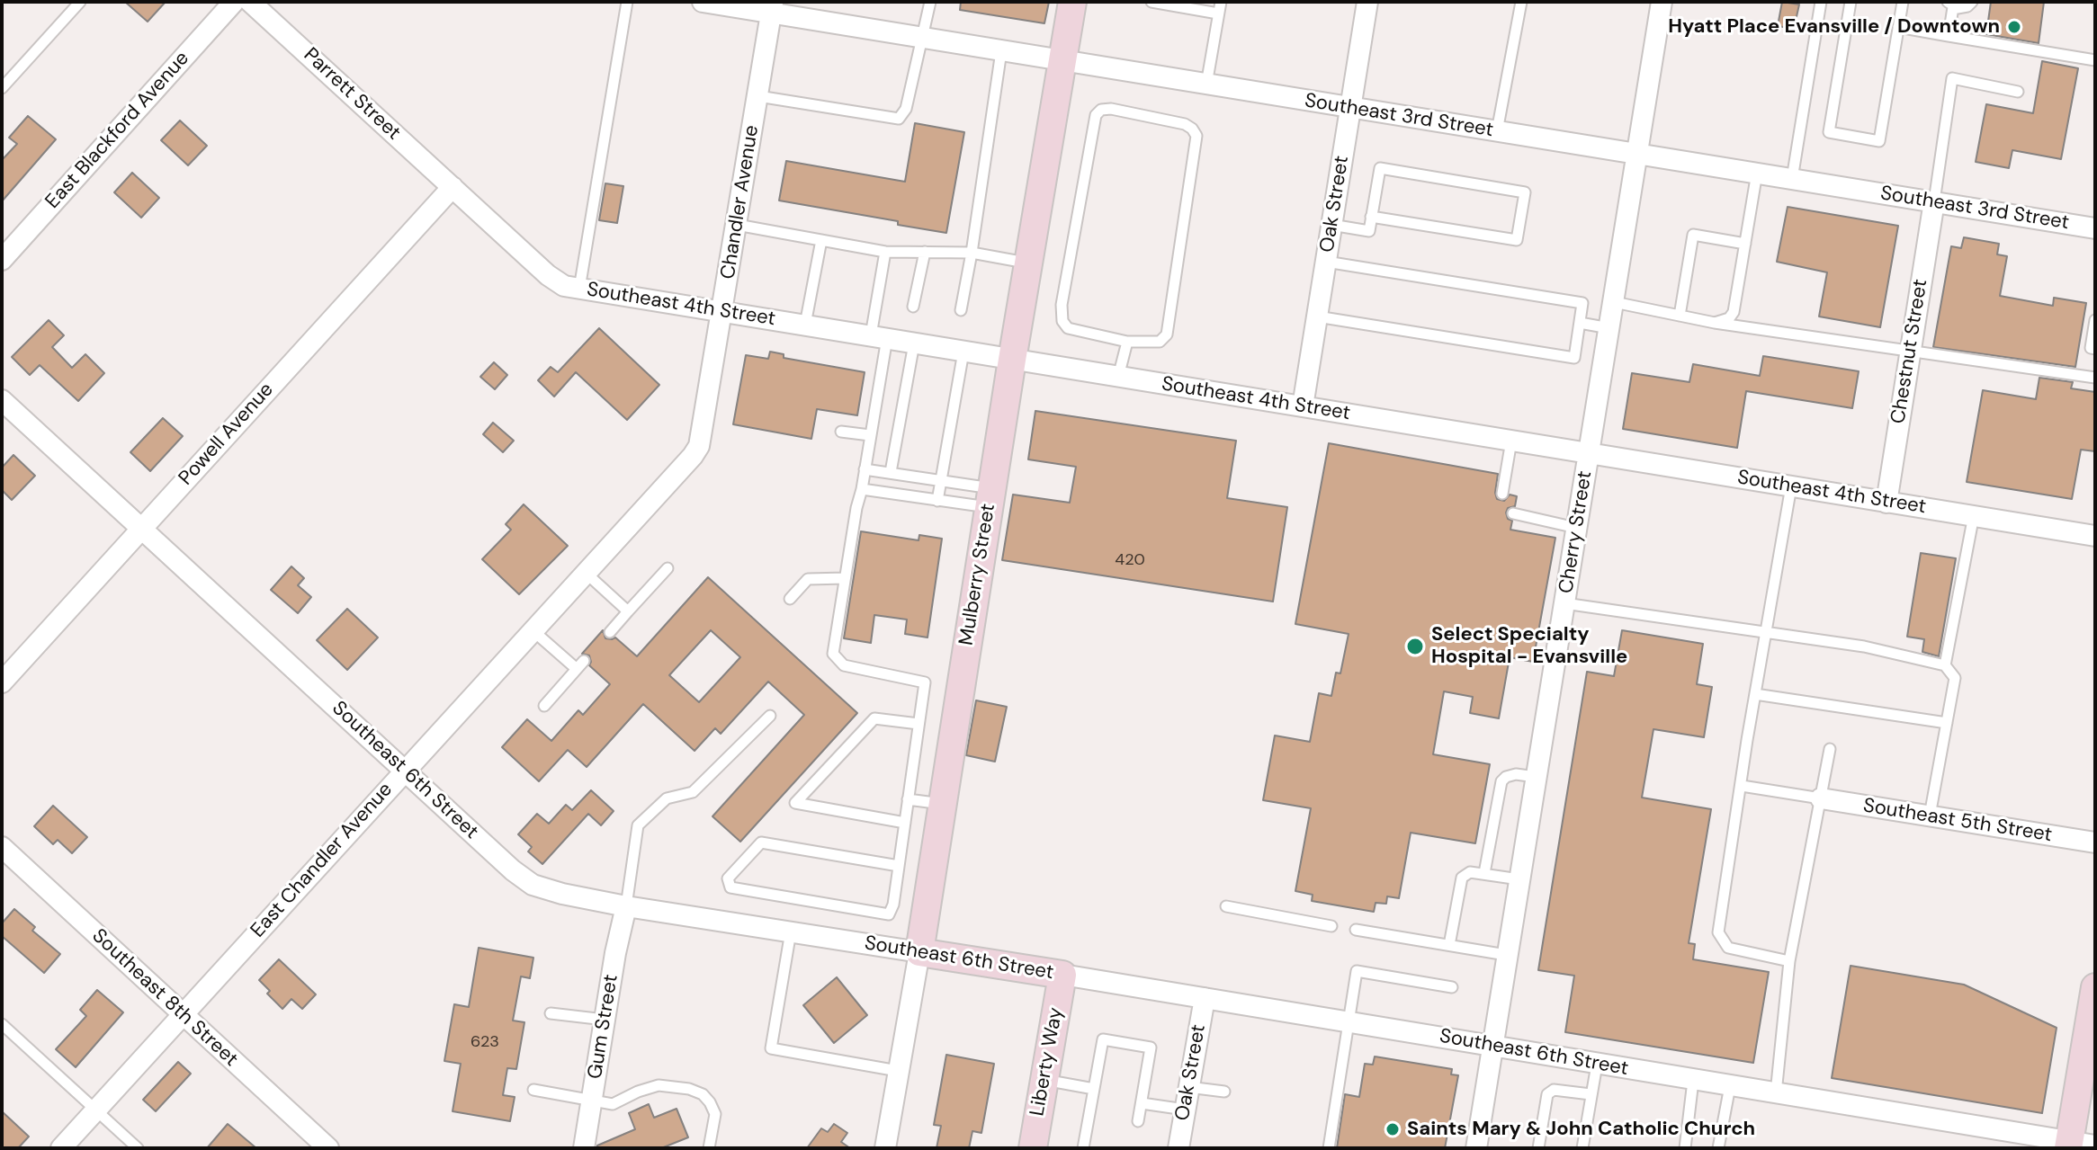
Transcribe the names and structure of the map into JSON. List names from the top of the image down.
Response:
{
  "streets": {
    "street": [
      "Parrett Street",
      "Southeast 3rd Street",
      "East Blackford Avenue",
      "Chandler Avenue",
      "Oak Street",
      "Southeast 4th Street",
      "Chestnut Street",
      "Powell Avenue",
      "Cherry Street",
      "Mulberry Street",
      "Southeast 6th Street",
      "Southeast 5th Street",
      "East Chandler Avenue",
      "Southeast 8th Street",
      "Gum Street",
      "Liberty Way"
    ]
  },
  "crossings": [
    ["Parrett Street", "Southeast 4th Street"],
    ["Parrett Street", "Powell Avenue"],
    ["Southeast 3rd Street", "Chandler Avenue"],
    ["Southeast 3rd Street", "Oak Street"],
    ["Southeast 3rd Street", "Chestnut Street"],
    ["Southeast 3rd Street", "Cherry Street"],
    ["Southeast 3rd Street", "Mulberry Street"],
    ["Chandler Avenue", "Southeast 4th Street"],
    ["Chandler Avenue", "East Chandler Avenue"],
    ["Oak Street", "Southeast 4th Street"],
    ["Oak Street", "Southeast 6th Street"],
    ["Southeast 4th Street", "Chestnut Street"],
    ["Southeast 4th Street", "Powell Avenue"],
    ["Southeast 4th Street", "Cherry Street"],
    ["Southeast 4th Street", "Mulberry Street"],
    ["Powell Avenue", "Southeast 6th Street"],
    ["Cherry Street", "Southeast 6th Street"],
    ["Mulberry Street", "Southeast 6th Street"],
    ["Southeast 6th Street", "East Chandler Avenue"],
    ["Southeast 6th Street", "Gum Street"],
    ["Southeast 6th Street", "Liberty Way"],
    ["East Chandler Avenue", "Southeast 8th Street"]
  ],
  "places": ["Hyatt Place Evansville / Downtown", "Select Specialty Hospital - Evansville", "Saints Mary & John Catholic Church"],
  "house_numbers": ["420", "623"]
}
